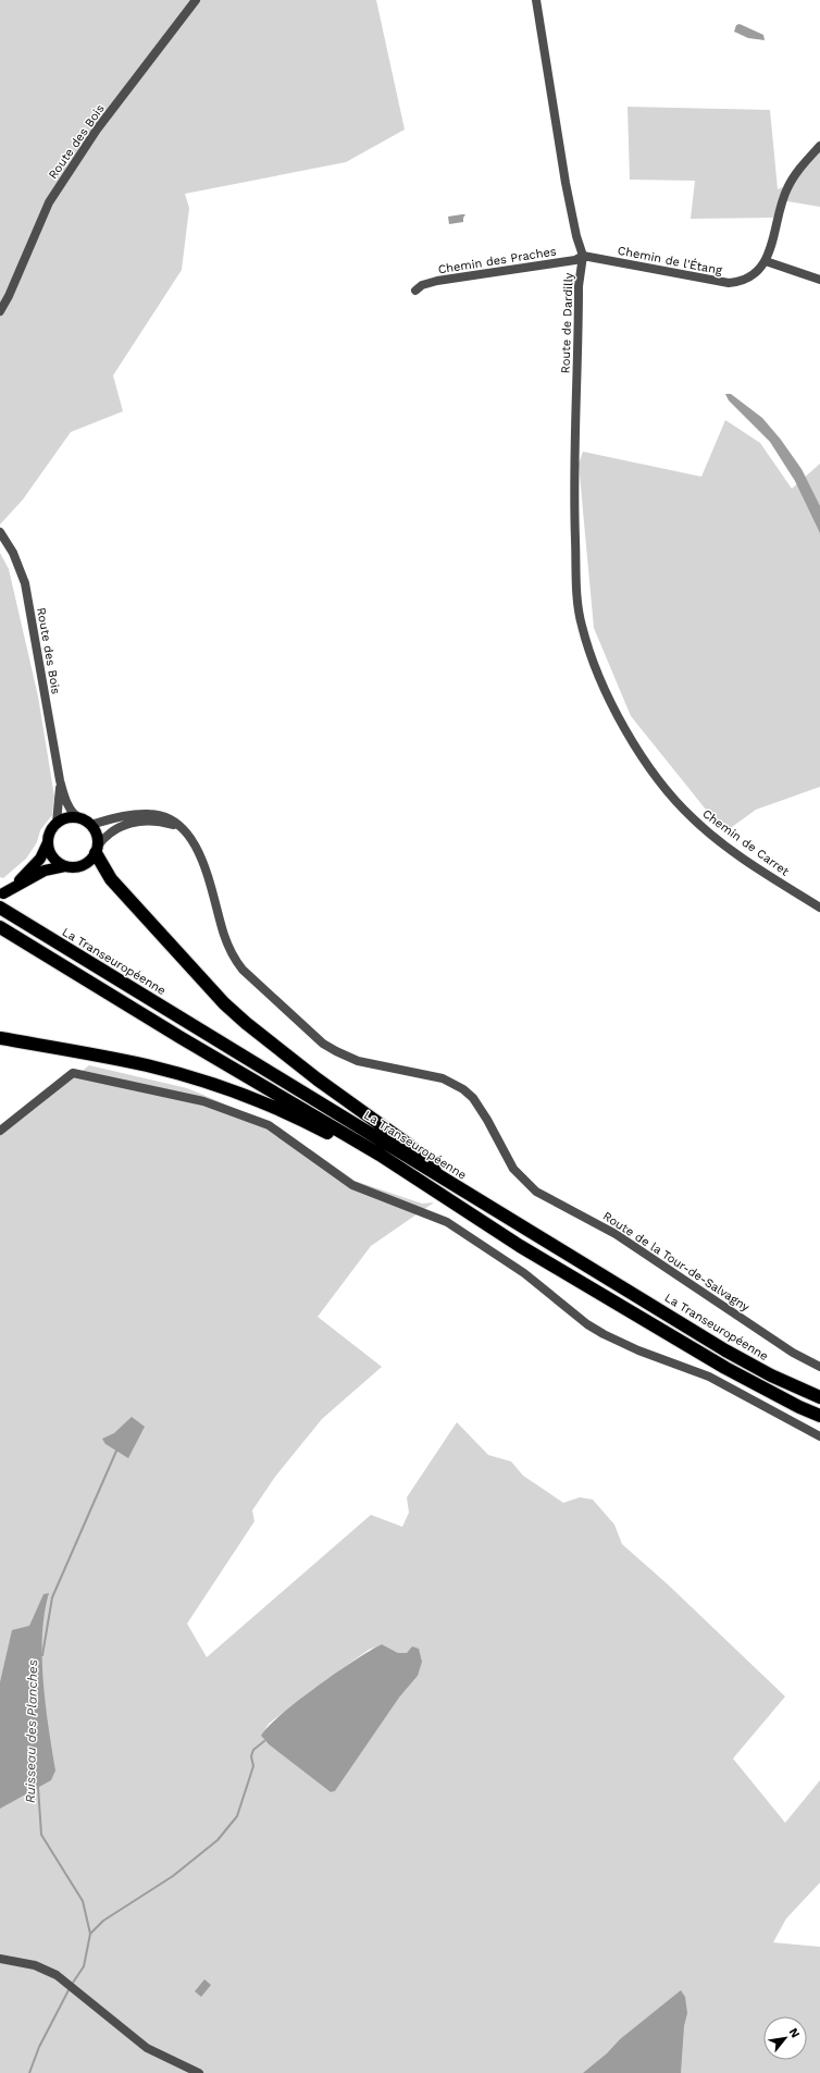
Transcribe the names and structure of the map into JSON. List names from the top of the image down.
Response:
{
  "streets": {
    "highway": ["La Transeuropéenne"],
    "street": [
      "Route des Bois",
      "Chemin des Praches",
      "Chemin de l'Étang",
      "Route de Dardilly",
      "Chemin de Carret",
      "Route de la Tour-de-Salvagny"
    ]
  },
  "crossings": [
    ["Route des Bois", "Route de la Tour-de-Salvagny"],
    ["Chemin des Praches", "Chemin de l'Étang"],
    ["Chemin des Praches", "Route de Dardilly"],
    ["Chemin de l'Étang", "Route de Dardilly"],
    ["Route de Dardilly", "Chemin de Carret"]
  ],
  "water": ["Ruisseau des Planches"],
  "north": "top right"
}
